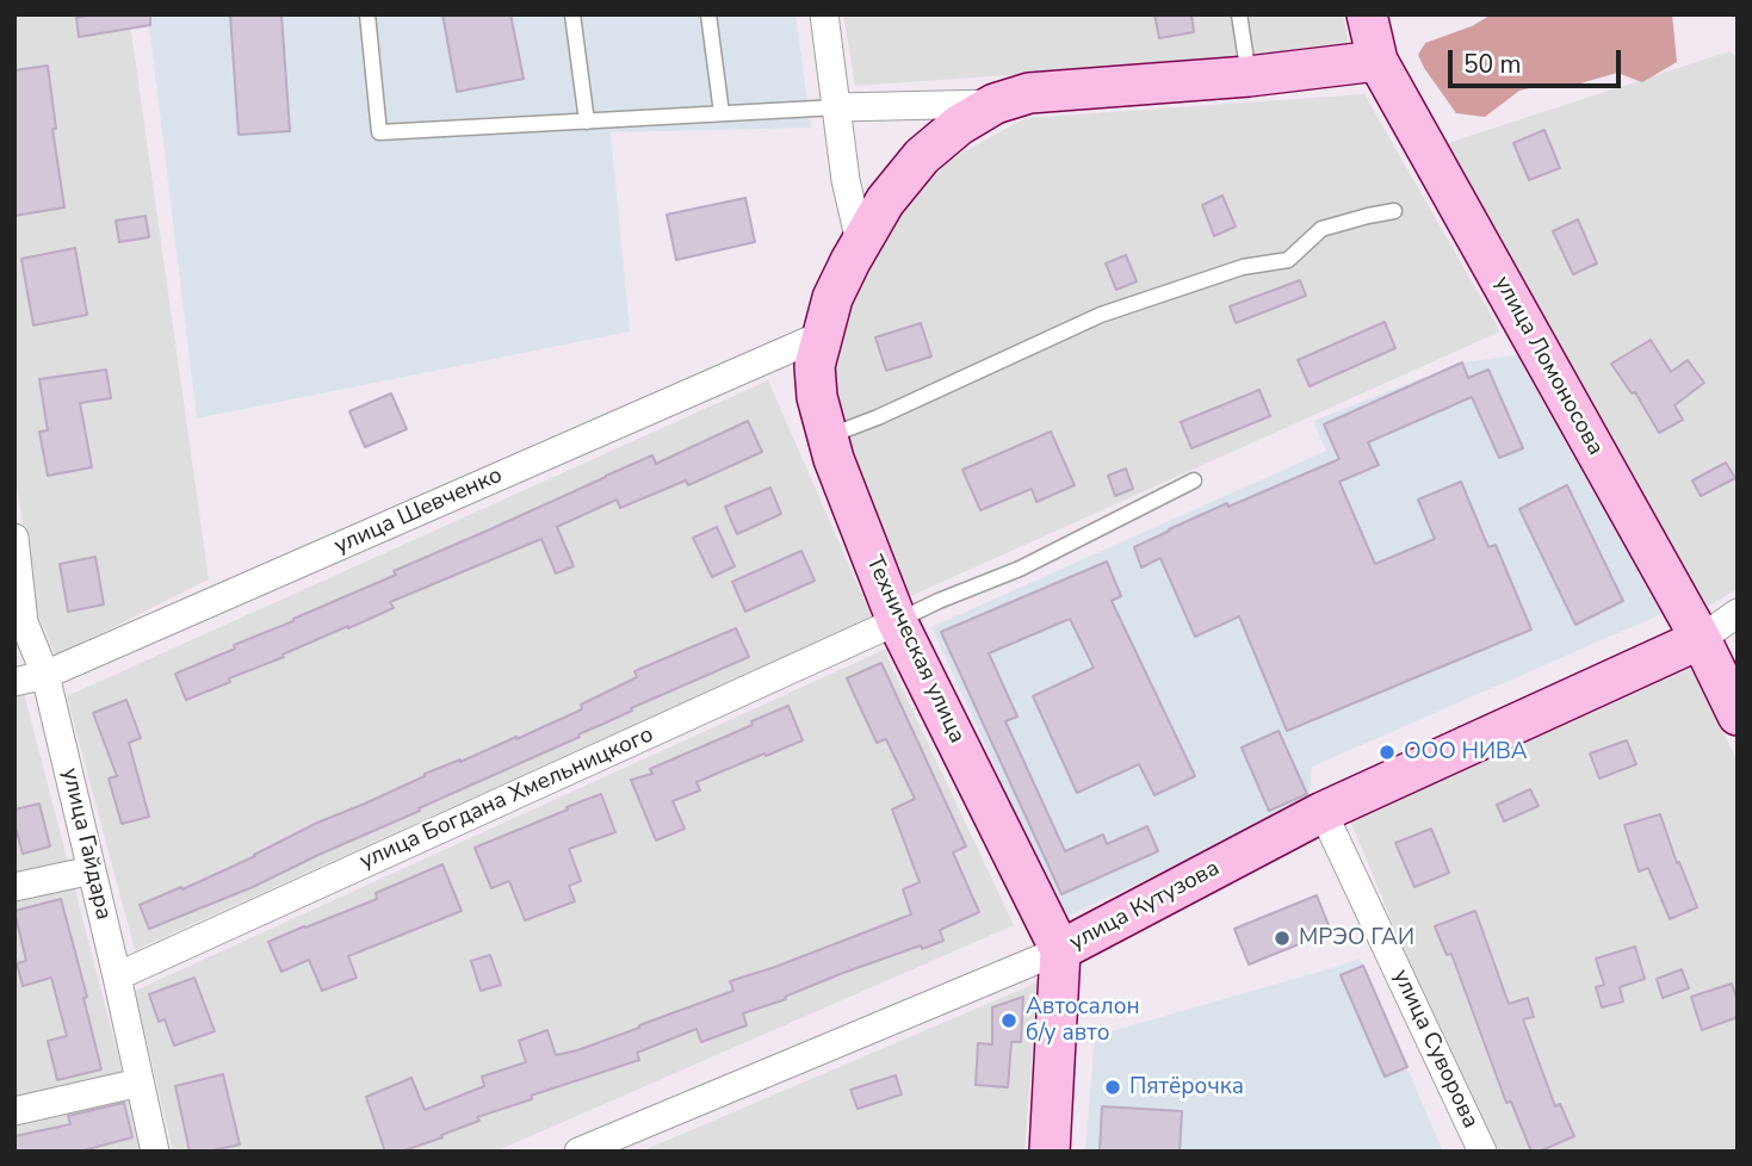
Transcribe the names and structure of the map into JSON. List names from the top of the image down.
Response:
{
  "streets": {
    "main road": ["улица Ломоносова", "Техническая улица", "улица Кутузова"],
    "street": [
      "улица Шевченко",
      "улица Богдана Хмельницкого",
      "улица Гайдара",
      "улица Суворова"
    ]
  },
  "crossings": [
    ["улица Ломоносова", "Техническая улица"],
    ["улица Ломоносова", "улица Кутузова"],
    ["улица Шевченко", "Техническая улица"],
    ["улица Шевченко", "улица Гайдара"],
    ["Техническая улица", "улица Богдана Хмельницкого"],
    ["Техническая улица", "улица Кутузова"],
    ["улица Богдана Хмельницкого", "улица Гайдара"],
    ["улица Кутузова", "улица Суворова"]
  ],
  "places": [
    "ООО НИВА",
    "МРЭО ГАИ",
    "Автосалон б/у авто",
    "Пятёрочка"
  ],
  "scale_bar": "50 m"
}
